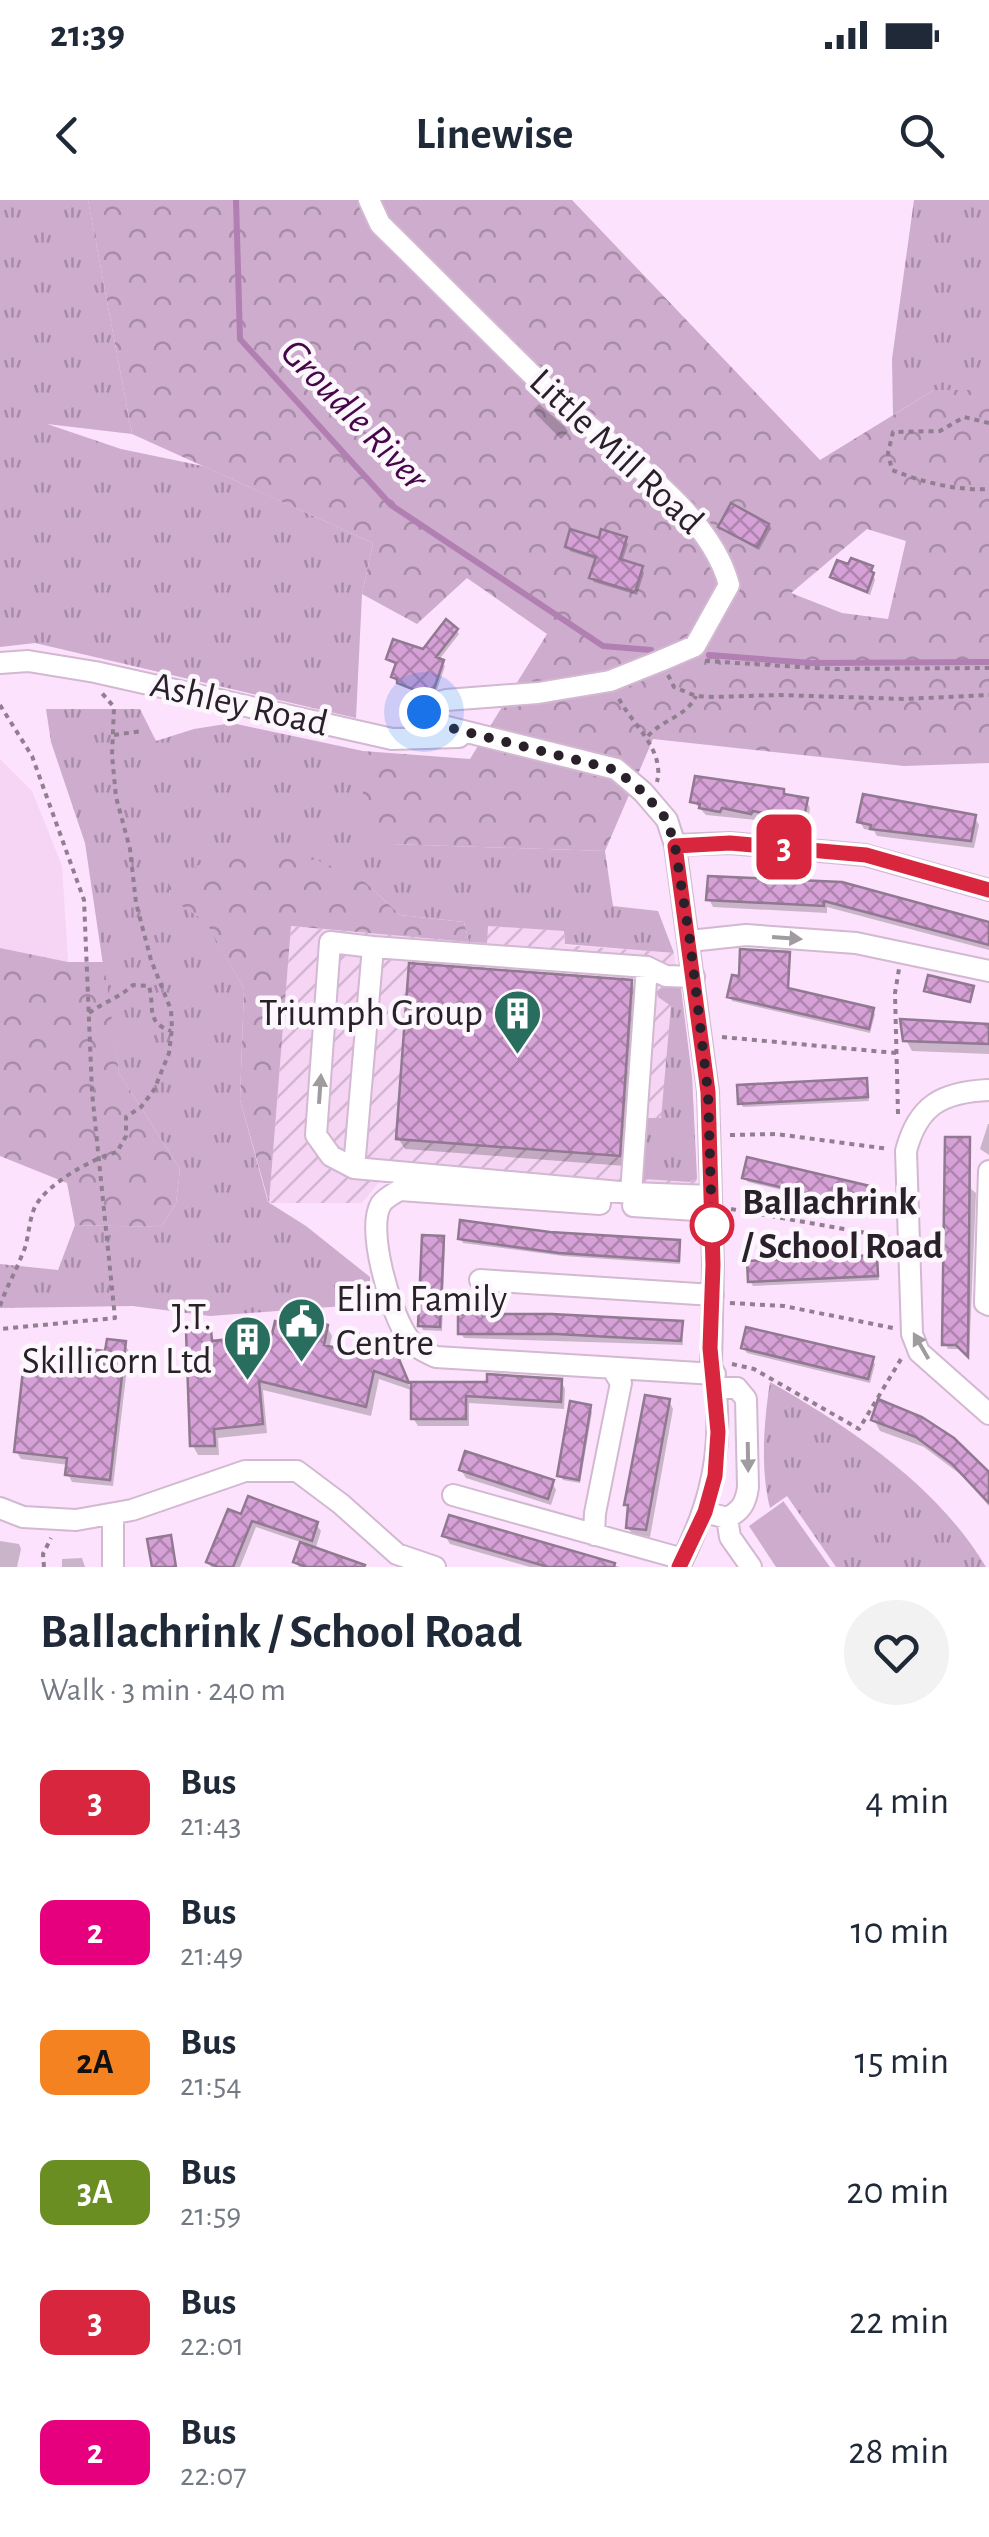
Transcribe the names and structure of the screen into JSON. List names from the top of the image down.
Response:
{
  "streets": {
    "street": ["Little Mill Road", "Ashley Road"]
  },
  "crossings": [
    ["Little Mill Road", "Ashley Road"]
  ],
  "water": ["Groudle River"],
  "places": {
    "building": ["Triumph Group", "J.T. Skillicorn Ltd"],
    "other": ["Ballachrink / School Road"],
    "public building": ["Elim Family Centre"]
  },
  "lines": ["bus line 3"],
  "page": {
    "status": "21:39",
    "header": "Linewise",
    "on_map": "3",
    "heading": ["Ballachrink / School Road", "Walk · 3 min · 240 m"],
    "list": [
      {
        "mark": "3",
        "name": "Bus",
        "note": "21:43",
        "value": "4 min"
      },
      {
        "mark": "2",
        "name": "Bus",
        "note": "21:49",
        "value": "10 min"
      },
      {
        "mark": "2A",
        "name": "Bus",
        "note": "21:54",
        "value": "15 min"
      },
      {
        "mark": "3A",
        "name": "Bus",
        "note": "21:59",
        "value": "20 min"
      },
      {
        "mark": "3",
        "name": "Bus",
        "note": "22:01",
        "value": "22 min"
      },
      {
        "mark": "2",
        "name": "Bus",
        "note": "22:07",
        "value": "28 min"
      }
    ]
  }
}
